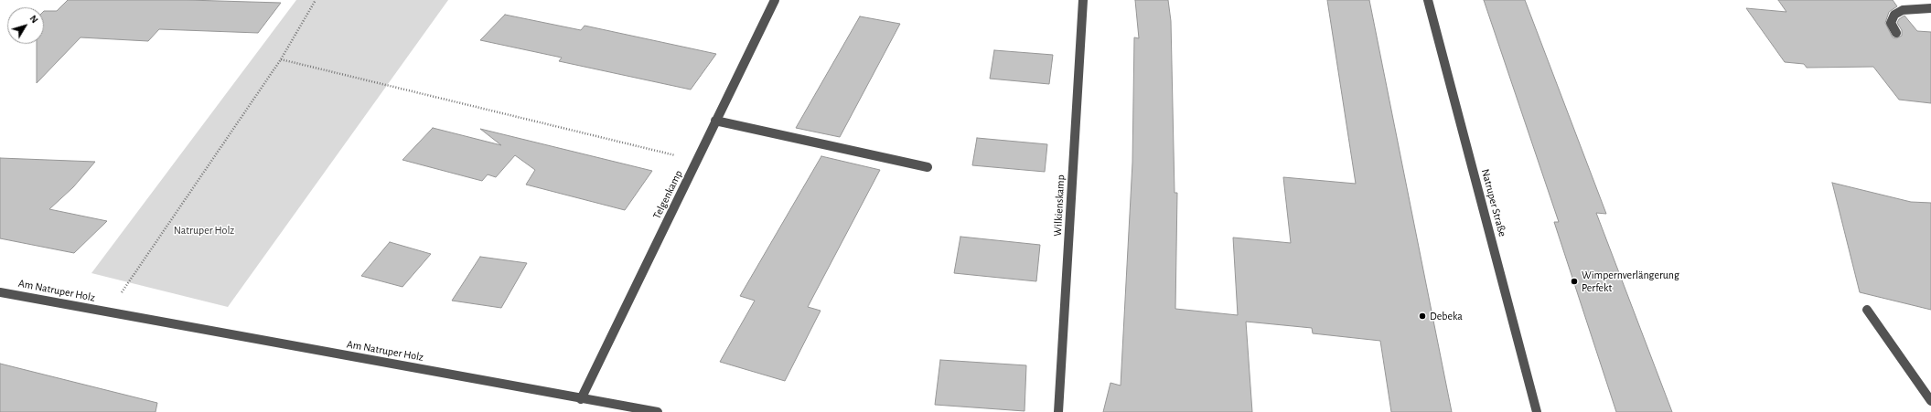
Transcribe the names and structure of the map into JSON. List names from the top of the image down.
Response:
{
  "streets": {
    "street": [
      "Telgenkamp",
      "Natruper Straße",
      "Wilkienskamp",
      "Am Natruper Holz"
    ]
  },
  "crossings": [
    ["Telgenkamp", "Am Natruper Holz"]
  ],
  "parks": ["Natruper Holz"],
  "places": ["Wimpernverlängerung Perfekt", "Debeka"],
  "north": "top right"
}
